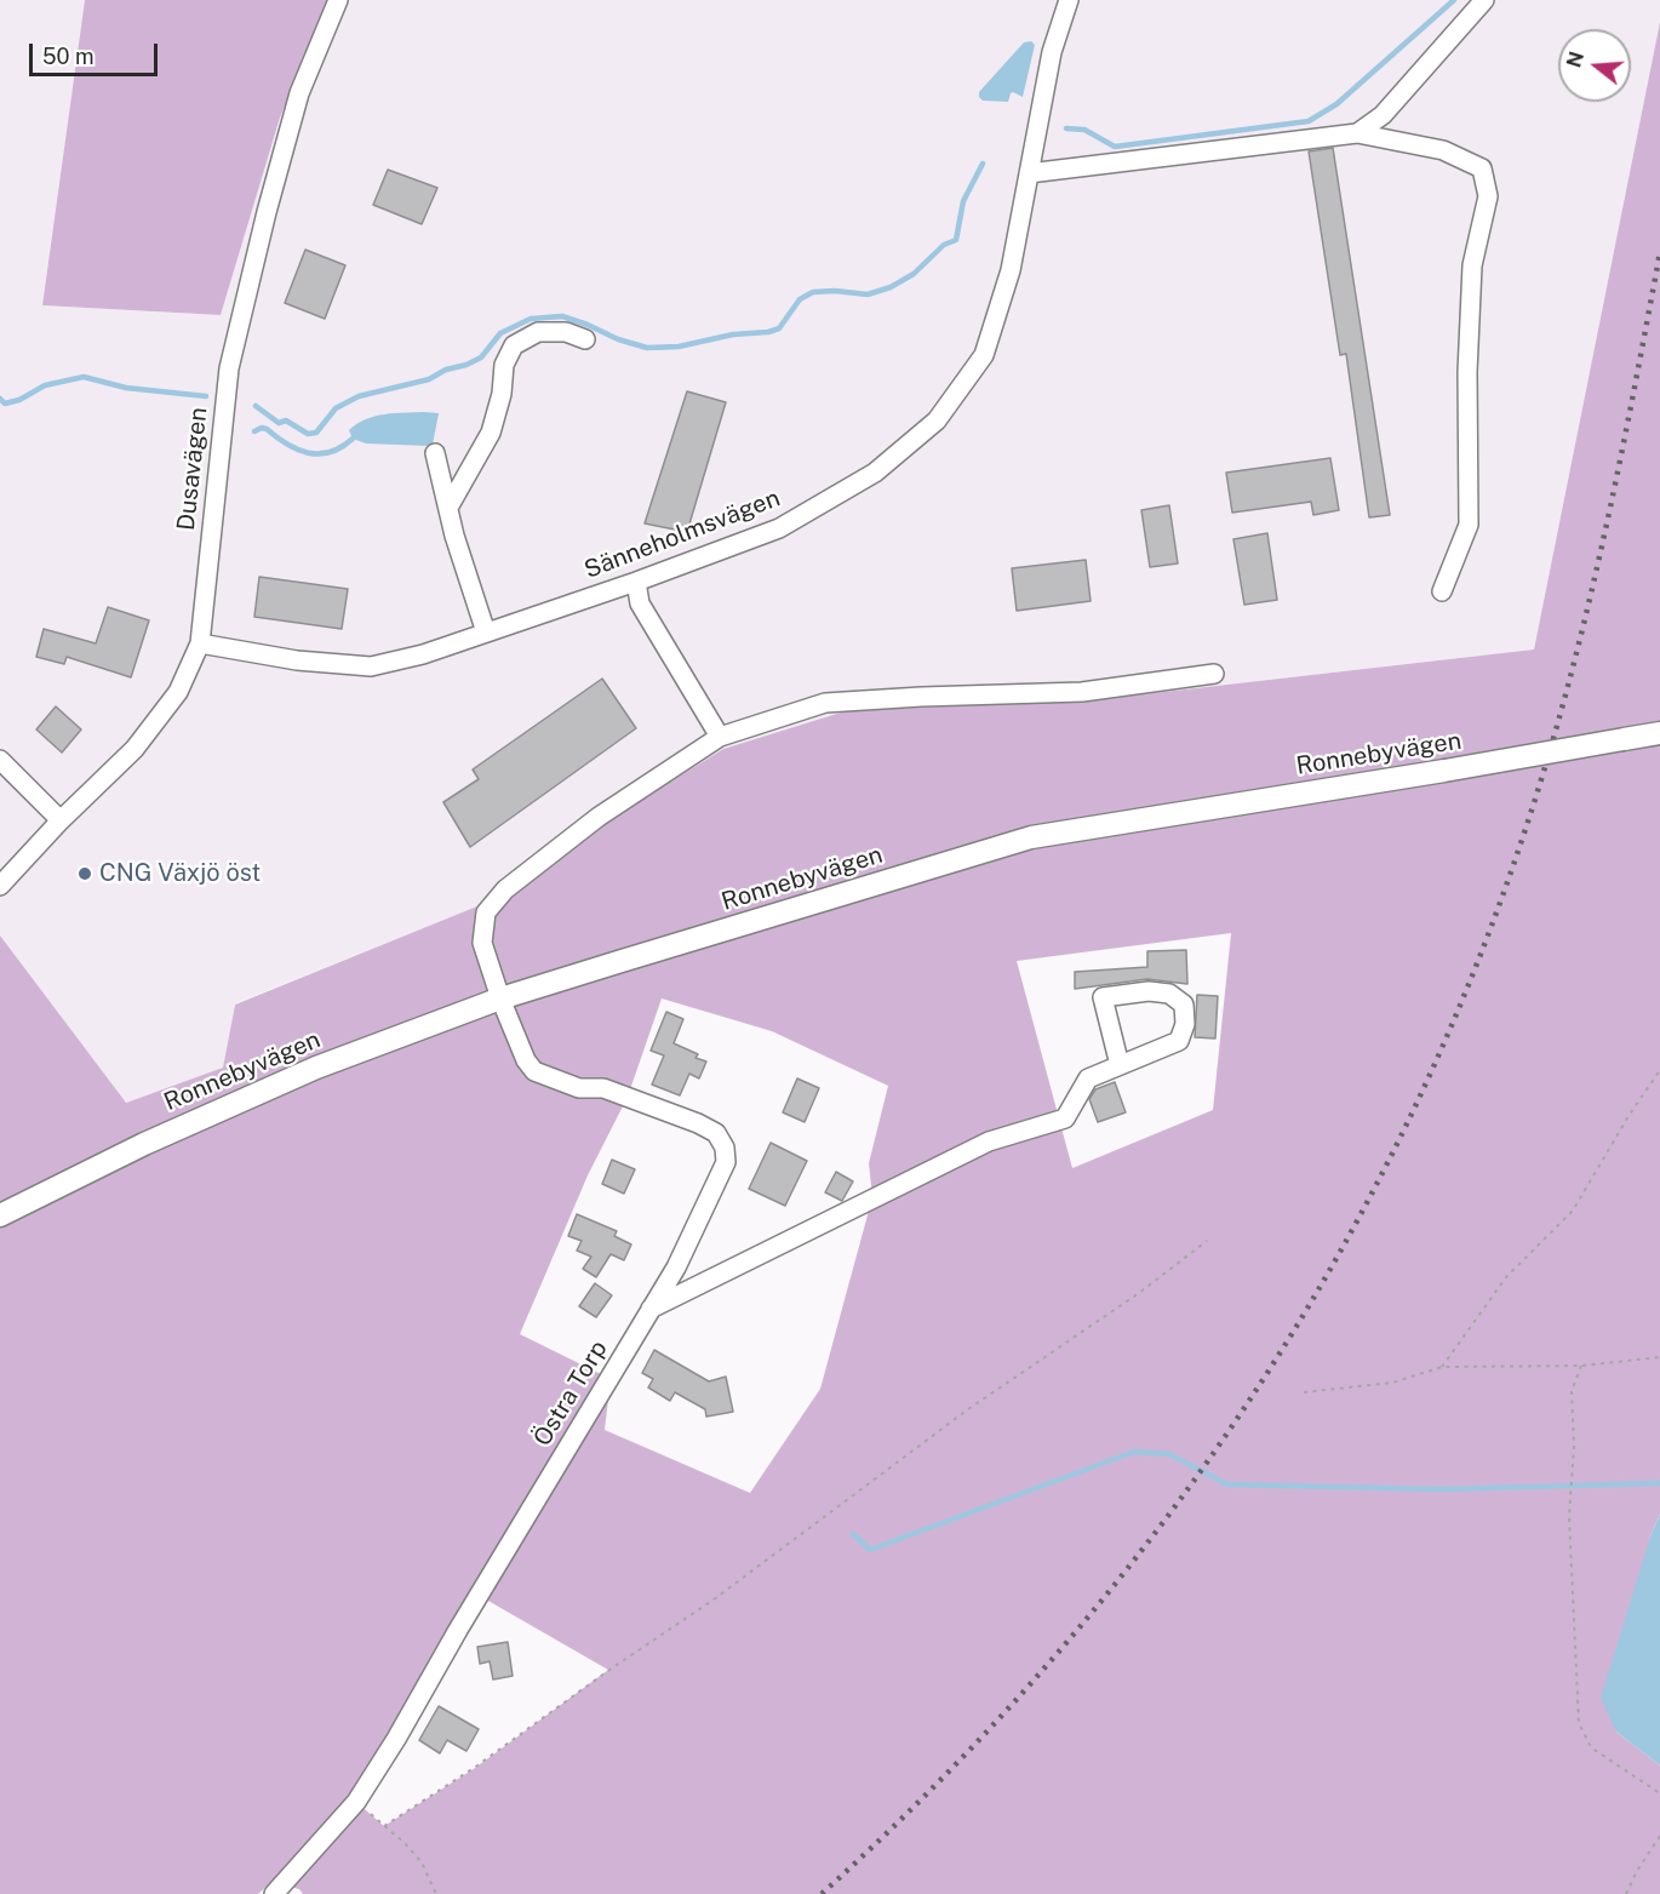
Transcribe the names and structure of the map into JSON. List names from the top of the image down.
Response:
{
  "streets": {
    "main road": ["Ronnebyvägen"],
    "street": ["Dusavägen", "Sänneholmsvägen", "Östra Torp"]
  },
  "crossings": [
    ["Dusavägen", "Sänneholmsvägen"],
    ["Ronnebyvägen", "Östra Torp"]
  ],
  "places": ["CNG Växjö öst"],
  "scale_bar": "50 m",
  "north": "left"
}
